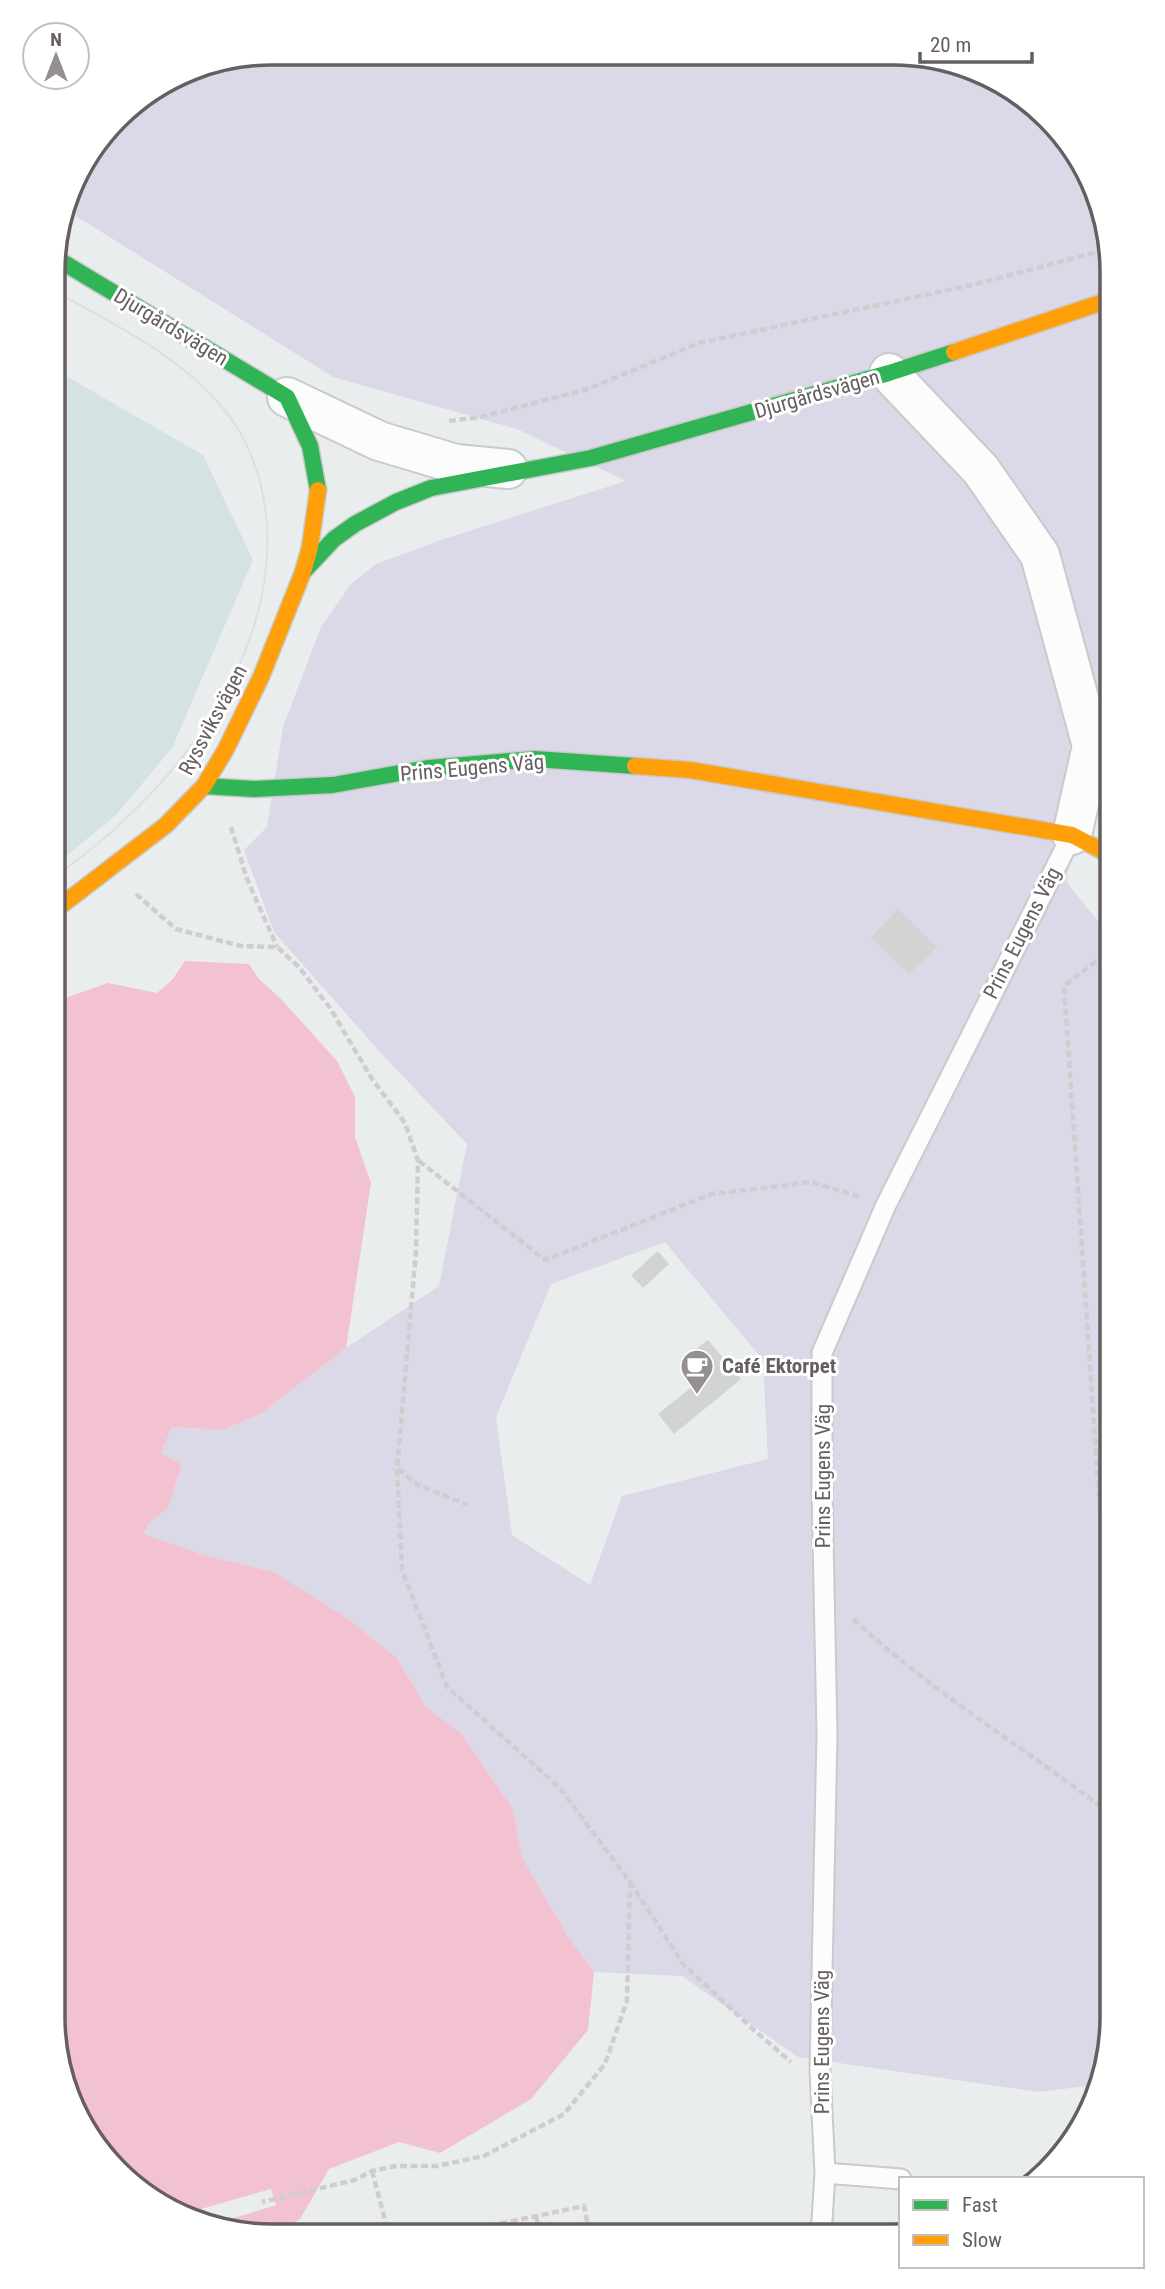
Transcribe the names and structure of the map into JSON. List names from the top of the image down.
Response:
{
  "streets": {
    "street": ["Djurgårdsvägen", "Ryssviksvägen", "Prins Eugens Väg"]
  },
  "crossings": [
    ["Djurgårdsvägen", "Ryssviksvägen"],
    ["Djurgårdsvägen", "Prins Eugens Väg"],
    ["Ryssviksvägen", "Prins Eugens Väg"]
  ],
  "places": {
    "cafe": ["Café Ektorpet"]
  },
  "legend": ["Fast", "Slow"],
  "scale_bar": "20 m",
  "north": "top"
}
